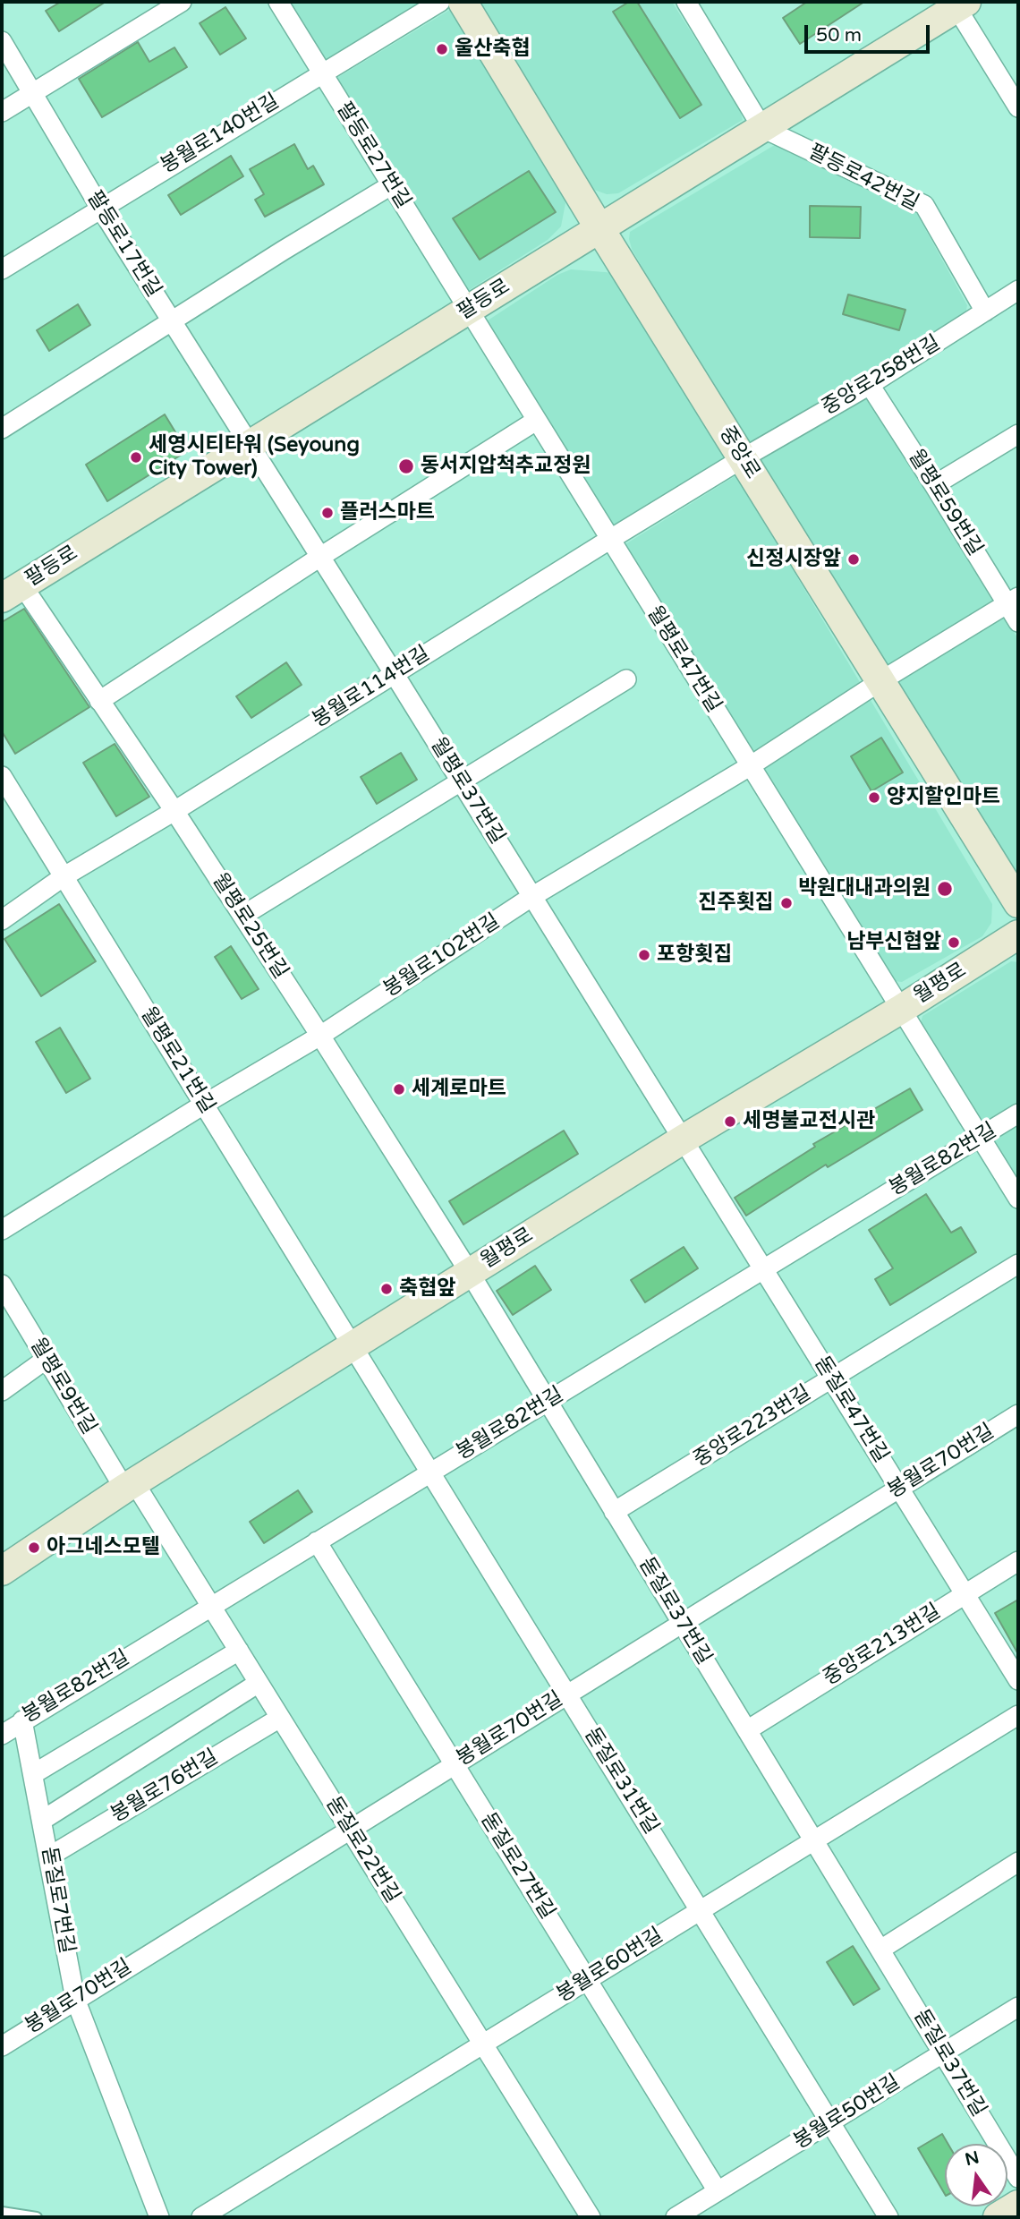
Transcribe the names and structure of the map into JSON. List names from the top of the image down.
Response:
{
  "streets": {
    "main road": ["팔등로", "중앙로", "월평로"],
    "street": [
      "봉월로140번길",
      "팔등로27번길",
      "팔등로42번길",
      "팔등로17번길",
      "중앙로258번길",
      "월평로59번길",
      "월평로47번길",
      "봉월로114번길",
      "월평로37번길",
      "월평로25번길",
      "봉월로102번길",
      "월평로21번길",
      "봉월로82번길",
      "월평로9번길",
      "돋질로47번길",
      "중앙로223번길",
      "봉월로70번길",
      "돋질로37번길",
      "중앙로213번길",
      "돋질로31번길",
      "봉월로76번길",
      "돋질로22번길",
      "돋질로27번길",
      "돋질로7번길",
      "봉월로60번길",
      "봉월로50번길"
    ]
  },
  "crossings": [
    ["봉월로140번길", "팔등로27번길"],
    ["봉월로140번길", "팔등로17번길"],
    ["팔등로27번길", "팔등로"],
    ["팔등로27번길", "월평로47번길"],
    ["팔등로42번길", "팔등로"],
    ["팔등로42번길", "중앙로258번길"],
    ["팔등로17번길", "팔등로"],
    ["팔등로17번길", "월평로37번길"],
    ["팔등로", "중앙로"],
    ["팔등로", "월평로47번길"],
    ["팔등로", "월평로37번길"],
    ["팔등로", "월평로25번길"],
    ["중앙로258번길", "중앙로"],
    ["중앙로258번길", "월평로59번길"],
    ["중앙로258번길", "봉월로114번길"],
    ["중앙로", "봉월로114번길"],
    ["중앙로", "봉월로102번길"],
    ["월평로59번길", "봉월로102번길"],
    ["월평로47번길", "봉월로114번길"],
    ["월평로47번길", "봉월로102번길"],
    ["월평로47번길", "월평로"],
    ["월평로47번길", "봉월로82번길"],
    ["봉월로114번길", "월평로37번길"],
    ["봉월로114번길", "월평로25번길"],
    ["봉월로114번길", "월평로21번길"],
    ["월평로37번길", "봉월로102번길"],
    ["월평로37번길", "월평로"],
    ["월평로37번길", "돋질로47번길"],
    ["월평로25번길", "봉월로102번길"],
    ["월평로25번길", "월평로"],
    ["월평로25번길", "돋질로37번길"],
    ["봉월로102번길", "월평로21번길"],
    ["월평로", "월평로21번길"],
    ["월평로", "월평로9번길"],
    ["월평로", "돋질로47번길"],
    ["월평로", "돋질로37번길"],
    ["월평로", "돋질로31번길"],
    ["월평로", "돋질로22번길"],
    ["월평로21번길", "돋질로31번길"],
    ["봉월로82번길", "돋질로47번길"],
    ["봉월로82번길", "돋질로37번길"],
    ["봉월로82번길", "돋질로31번길"],
    ["봉월로82번길", "돋질로22번길"],
    ["봉월로82번길", "돋질로27번길"],
    ["봉월로82번길", "돋질로7번길"],
    ["월평로9번길", "돋질로22번길"],
    ["돋질로47번길", "중앙로223번길"],
    ["돋질로47번길", "봉월로70번길"],
    ["돋질로47번길", "중앙로213번길"],
    ["중앙로223번길", "돋질로37번길"],
    ["봉월로70번길", "돋질로37번길"],
    ["봉월로70번길", "돋질로31번길"],
    ["봉월로70번길", "돋질로22번길"],
    ["봉월로70번길", "돋질로27번길"],
    ["봉월로70번길", "돋질로7번길"],
    ["돋질로37번길", "중앙로213번길"],
    ["돋질로37번길", "봉월로60번길"],
    ["돋질로37번길", "봉월로50번길"],
    ["돋질로31번길", "봉월로60번길"],
    ["돋질로31번길", "봉월로50번길"],
    ["봉월로76번길", "돋질로22번길"],
    ["봉월로76번길", "돋질로7번길"],
    ["돋질로22번길", "봉월로60번길"],
    ["돋질로27번길", "봉월로60번길"],
    ["돋질로27번길", "봉월로50번길"]
  ],
  "places": [
    "울산축협",
    "세영시티타워 (Seyoung City Tower)",
    "동서지압척추교정원",
    "플러스마트",
    "신정시장앞",
    "양지할인마트",
    "박원대내과의원",
    "진주횟집",
    "남부신협앞",
    "포항횟집",
    "세계로마트",
    "세명불교전시관",
    "축협앞",
    "아그네스모텔"
  ],
  "scale_bar": "50 m",
  "north": "top"
}
